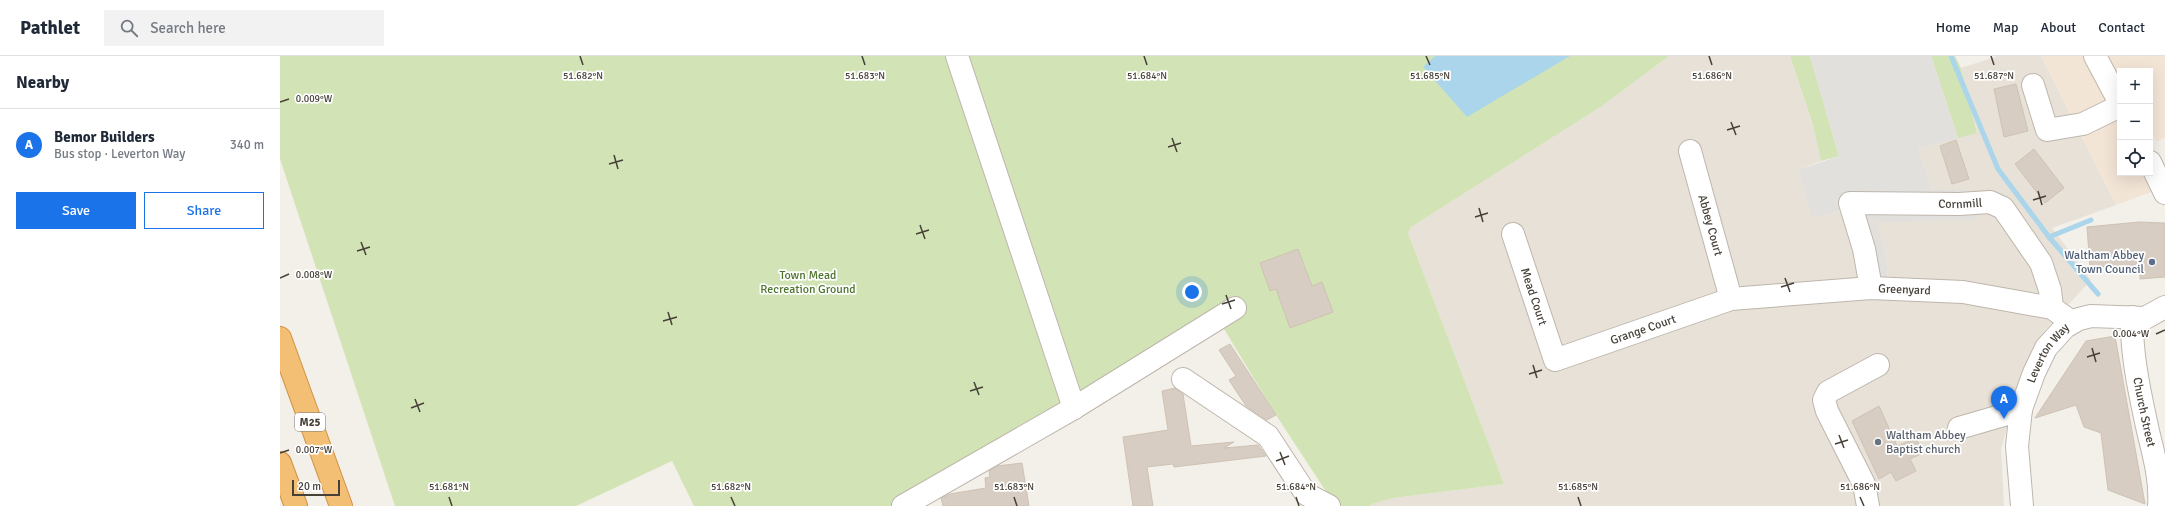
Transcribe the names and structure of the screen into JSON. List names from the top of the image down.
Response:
{
  "streets": {
    "highway": ["M25"],
    "street": [
      "Cornmill",
      "Abbey Court",
      "Greenyard",
      "Mead Court",
      "Grange Court",
      "Leverton Way",
      "Church Street"
    ]
  },
  "crossings": [
    ["Cornmill", "Greenyard"],
    ["Abbey Court", "Greenyard"],
    ["Abbey Court", "Grange Court"],
    ["Greenyard", "Grange Court"],
    ["Greenyard", "Leverton Way"],
    ["Mead Court", "Grange Court"],
    ["Leverton Way", "Church Street"]
  ],
  "parks": ["Town Mead Recreation Ground"],
  "places": ["Waltham Abbey Town Council", "Waltham Abbey Baptist church"],
  "scale_bar": "20 m",
  "page": {
    "header": "Pathlet",
    "search": "Search here",
    "nav": [
      "Home",
      "Map",
      "About",
      "Contact"
    ],
    "heading": "Nearby",
    "map_buttons": ["+", "−"],
    "list": [
      {
        "mark": "A",
        "name": "Bemor Builders",
        "note": "Bus stop · Leverton Way",
        "value": "340 m"
      }
    ],
    "buttons": ["Save", "Share"],
    "pins": "A",
    "scale": "20 m"
  },
  "coordinates": [
    "51.682°N",
    "51.683°N",
    "51.684°N",
    "51.685°N",
    "51.686°N",
    "51.687°N",
    "0.009°W",
    "0.008°W",
    "0.004°W",
    "0.007°W",
    "51.681°N"
  ]
}
